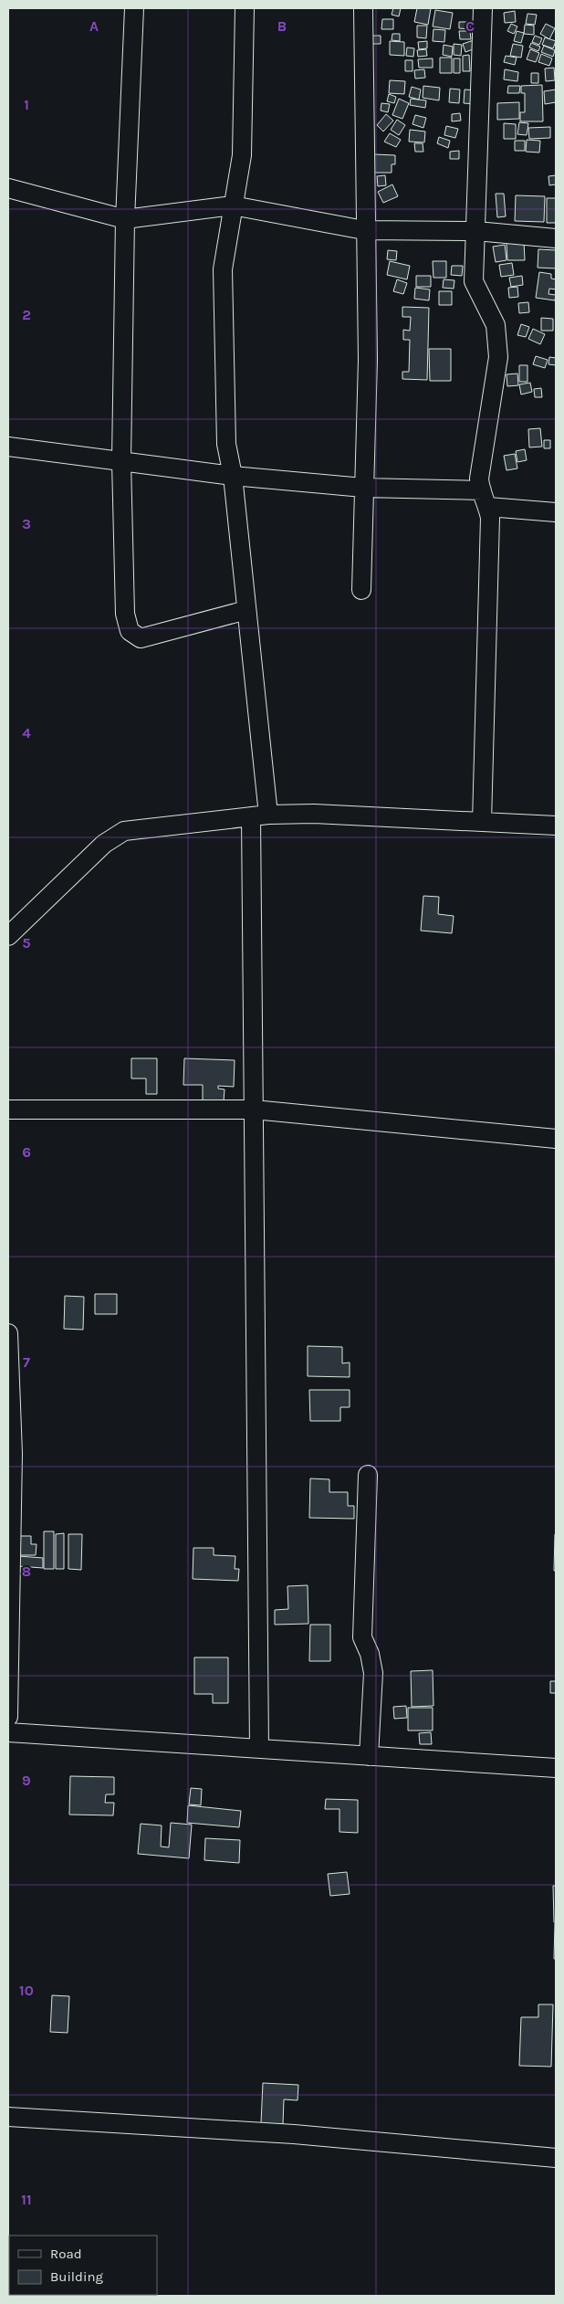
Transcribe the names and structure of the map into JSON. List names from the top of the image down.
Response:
{
  "legend": ["Road", "Building"],
  "grid": {
    "columns": ["A", "B", "C"],
    "rows": [
      "1",
      "2",
      "3",
      "4",
      "5",
      "6",
      "7",
      "8",
      "9",
      "10",
      "11"
    ]
  }
}
